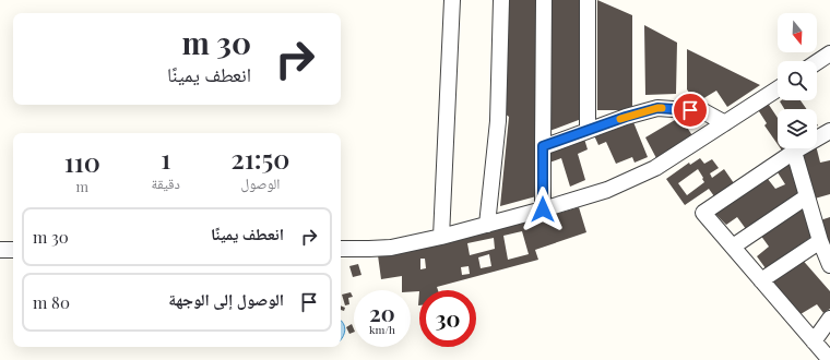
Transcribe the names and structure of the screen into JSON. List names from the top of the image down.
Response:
{
  "north": "bottom",
  "page": {
    "turn": ["30 m", "انعطف يمينًا"],
    "eta": [
      "21:50",
      "الوصول",
      "1",
      "دقيقة",
      "110",
      "m"
    ],
    "list": [
      {
        "name": "انعطف يمينًا",
        "value": "30 m"
      },
      {
        "name": "الوصول إلى الوجهة",
        "value": "80 m"
      }
    ],
    "speed": "20 km/h",
    "limit": "30"
  }
}
